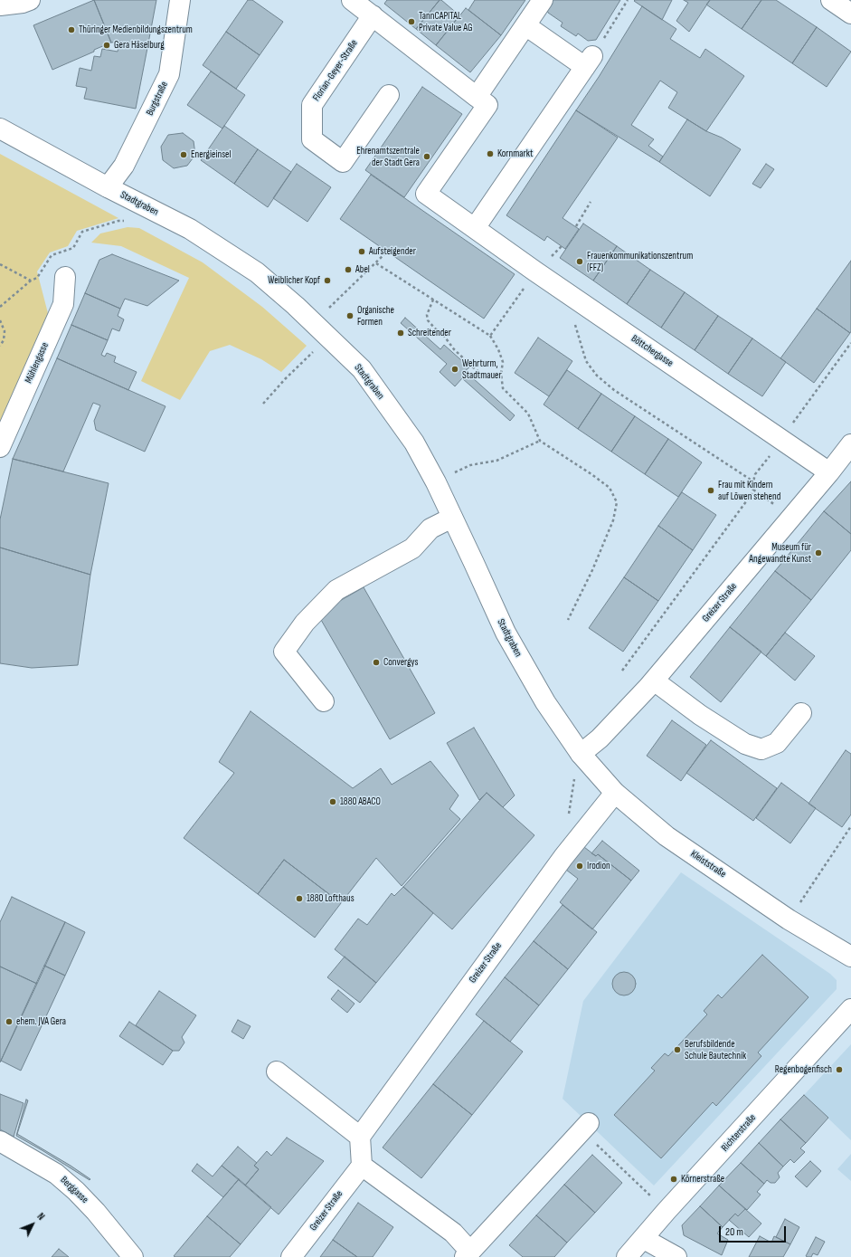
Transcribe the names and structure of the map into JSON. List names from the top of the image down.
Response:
{
  "streets": {
    "street": [
      "Florian-Geyer-Straße",
      "Burgstraße",
      "Stadtgraben",
      "Böttchergasse",
      "Mühlengasse",
      "Greizer Straße",
      "Kleiststraße",
      "Richterstraße",
      "Berggasse"
    ]
  },
  "crossings": [
    ["Burgstraße", "Stadtgraben"],
    ["Stadtgraben", "Greizer Straße"],
    ["Stadtgraben", "Kleiststraße"],
    ["Böttchergasse", "Greizer Straße"],
    ["Greizer Straße", "Kleiststraße"]
  ],
  "places": [
    "TannCAPITAL Private Value AG",
    "Thüringer Medienbildungszentrum",
    "Gera Häselburg",
    "Kornmarkt",
    "Energieinsel",
    "Ehrenamtszentrale der Stadt Gera",
    "Aufsteigender",
    "Frauenkommunikationszentrum (FFZ)",
    "Abel",
    "Weiblicher Kopf",
    "Organische Formen",
    "Schreitender",
    "Wehrturm, Stadtmauer",
    "Frau mit Kindern auf Löwen stehend",
    "Museum für Angewandte Kunst",
    "Convergys",
    "1880 ABACO",
    "Irodion",
    "1880 Lofthaus",
    "ehem. JVA Gera",
    "Berufsbildende Schule Bautechnik",
    "Regenbogenfisch",
    "Körnerstraße"
  ],
  "scale_bar": "20 m",
  "north": "top right"
}
